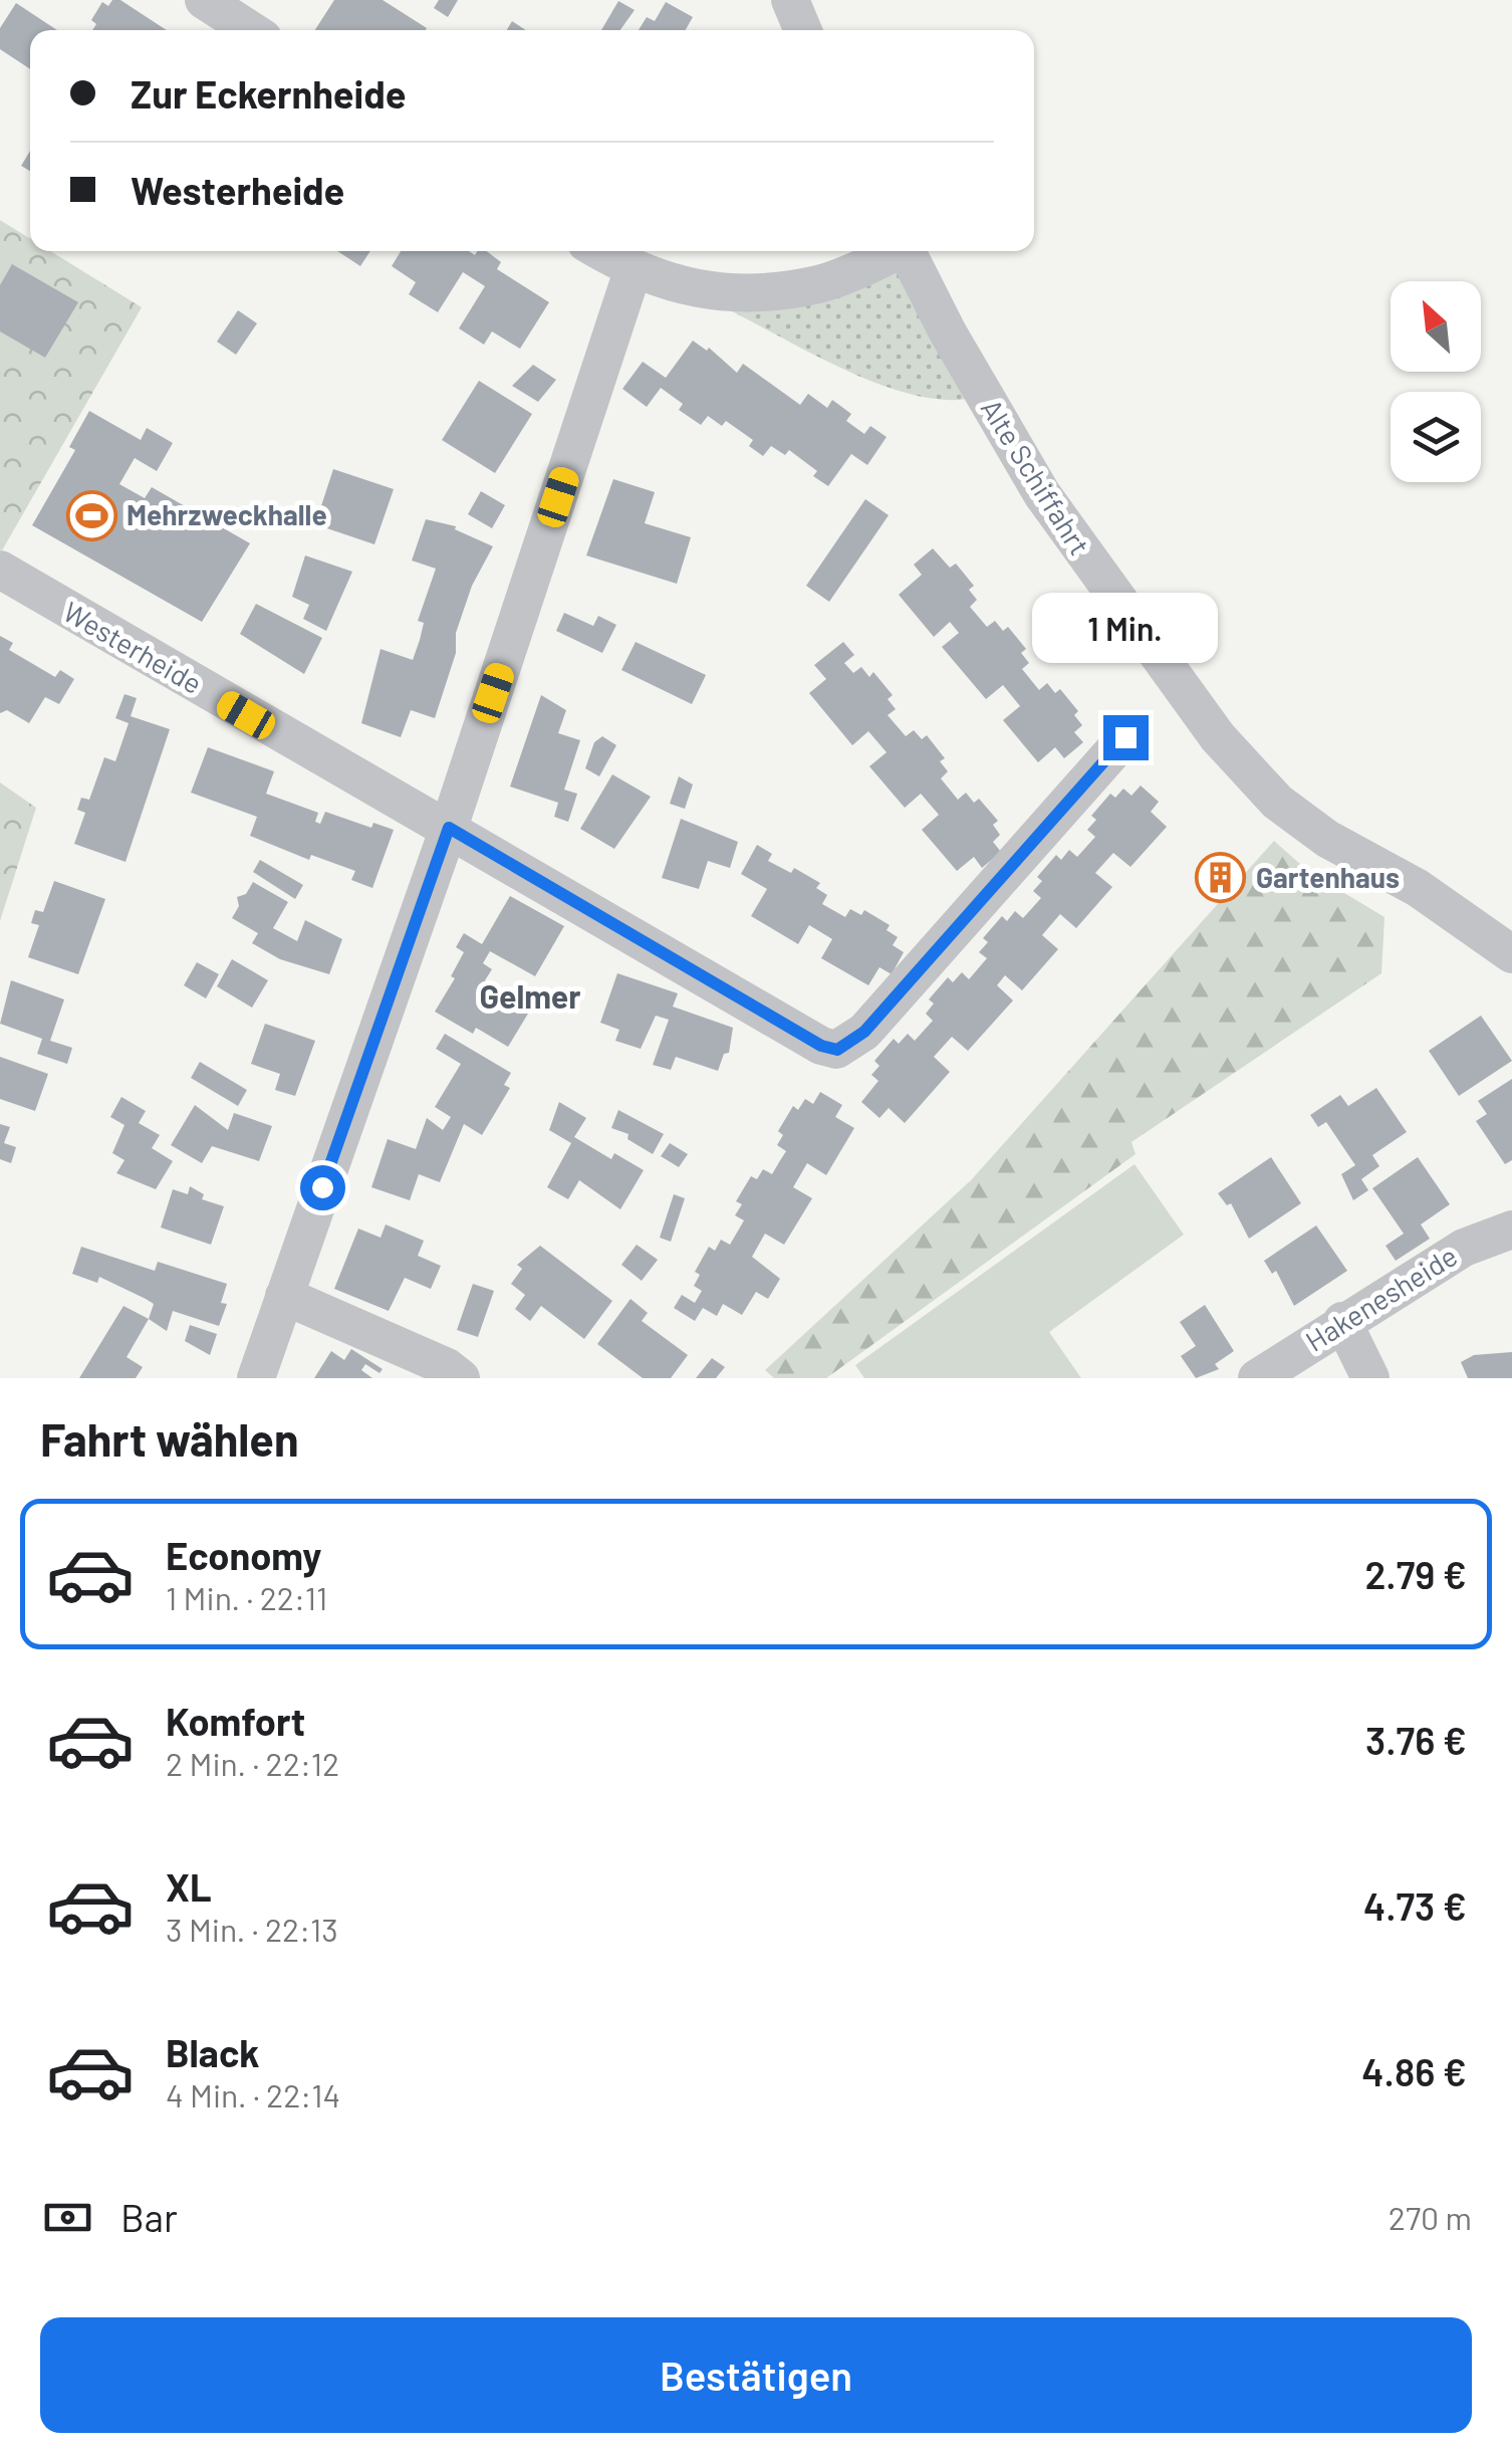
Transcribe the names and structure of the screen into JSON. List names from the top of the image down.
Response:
{
  "streets": {
    "street": ["Alte Schiffahrt", "Westerheide", "Hakenesheide"]
  },
  "districts": ["Gelmer"],
  "places": {
    "sports": ["Mehrzweckhalle"],
    "building": ["Gartenhaus"]
  },
  "north": "top left",
  "page": {
    "banner": ["Zur Eckernheide", "Westerheide"],
    "bubble": "1 Min.",
    "heading": "Fahrt wählen",
    "list": [
      {
        "name": "Economy",
        "note": "1 Min. · 22:11",
        "value": "2.79 €"
      },
      {
        "name": "Komfort",
        "note": "2 Min. · 22:12",
        "value": "3.76 €"
      },
      {
        "name": "XL",
        "note": "3 Min. · 22:13",
        "value": "4.73 €"
      },
      {
        "name": "Black",
        "note": "4 Min. · 22:14",
        "value": "4.86 €"
      }
    ],
    "pay": ["Bar", "270 m"],
    "buttons": "Bestätigen"
  }
}
